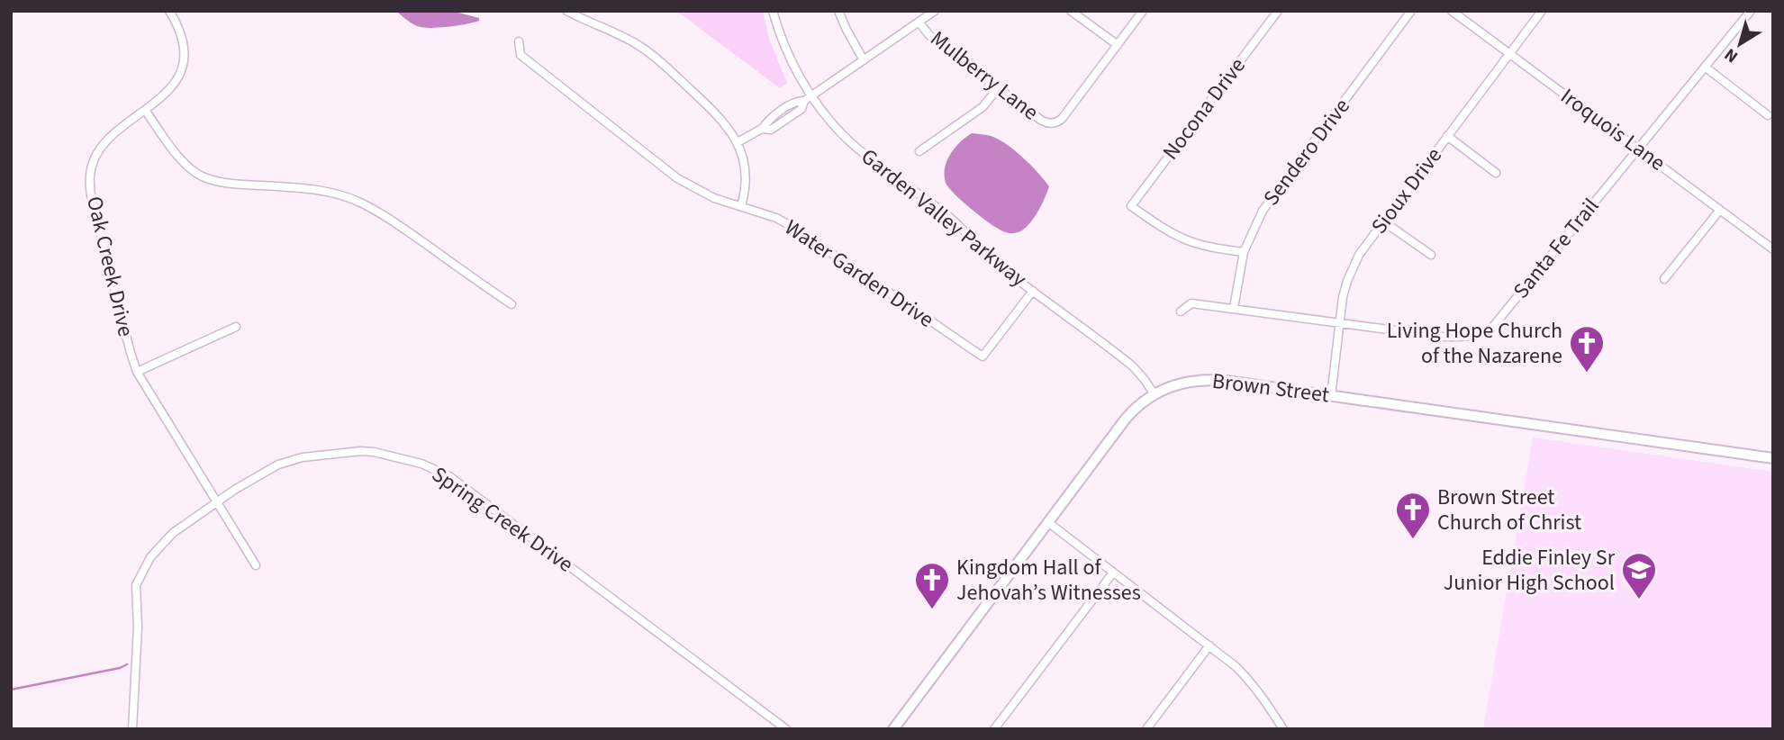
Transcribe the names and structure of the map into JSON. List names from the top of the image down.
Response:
{
  "streets": {
    "main road": ["Brown Street"],
    "street": [
      "Mulberry Lane",
      "Nocona Drive",
      "Iroquois Lane",
      "Sendero Drive",
      "Sioux Drive",
      "Garden Valley Parkway",
      "Santa Fe Trail",
      "Oak Creek Drive",
      "Water Garden Drive",
      "Spring Creek Drive"
    ]
  },
  "crossings": [
    ["Nocona Drive", "Sendero Drive"],
    ["Iroquois Lane", "Sioux Drive"],
    ["Iroquois Lane", "Santa Fe Trail"],
    ["Sendero Drive", "Santa Fe Trail"],
    ["Sioux Drive", "Santa Fe Trail"],
    ["Sioux Drive", "Brown Street"],
    ["Garden Valley Parkway", "Water Garden Drive"],
    ["Garden Valley Parkway", "Brown Street"],
    ["Oak Creek Drive", "Spring Creek Drive"]
  ],
  "places": {
    "church": ["Living Hope Church of the Nazarene", "Brown Street Church of Christ", "Kingdom Hall of Jehovah’s Witnesses"],
    "school or university": ["Eddie Finley Sr Junior High School"]
  },
  "north": "bottom left"
}
